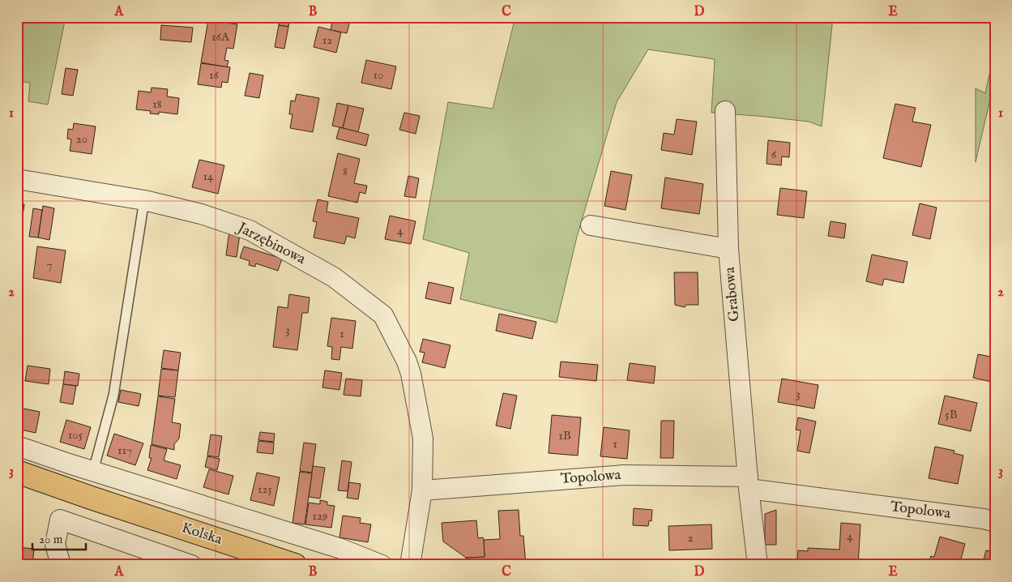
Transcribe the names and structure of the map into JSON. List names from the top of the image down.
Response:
{
  "streets": {
    "main road": ["Kolska"],
    "street": ["Jarzębinowa", "Grabowa", "Topolowa"]
  },
  "crossings": [
    ["Jarzębinowa", "Topolowa"],
    ["Grabowa", "Topolowa"]
  ],
  "house_numbers": [
    "16A",
    "12",
    "16",
    "10",
    "18",
    "20",
    "6",
    "8",
    "14",
    "4",
    "7",
    "3",
    "1",
    "3",
    "5B",
    "105",
    "1B",
    "1",
    "117",
    "125",
    "129",
    "4",
    "2"
  ],
  "scale_bar": "20 m",
  "grid": {
    "columns": [
      "A",
      "B",
      "C",
      "D",
      "E"
    ],
    "rows": ["1", "2", "3"]
  }
}
